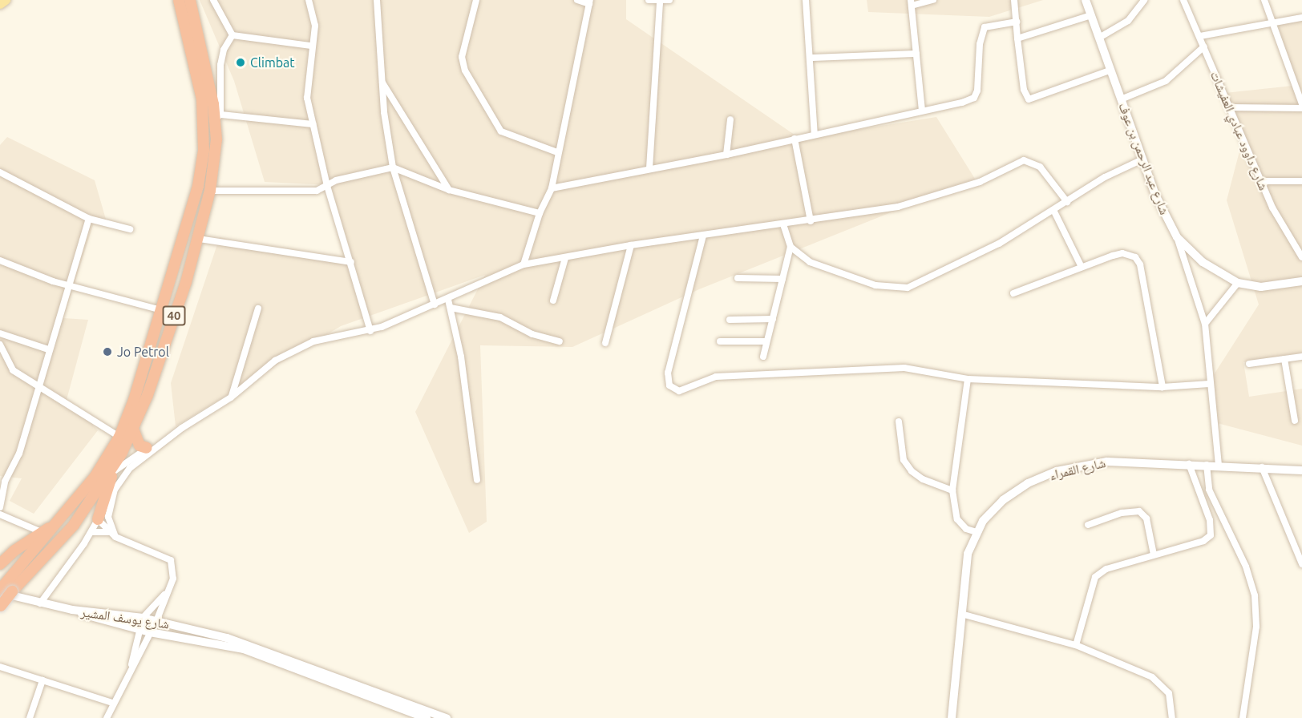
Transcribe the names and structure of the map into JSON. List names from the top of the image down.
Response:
{
  "streets": {
    "highway": ["40"],
    "street": [
      "شارع داوود عبادي العفيشات",
      "شارع عبد الرحمن بن عوف",
      "شارع القمراء",
      "شارع يوسف المشير"
    ]
  },
  "places": ["Climbat", "Jo Petrol"]
}
